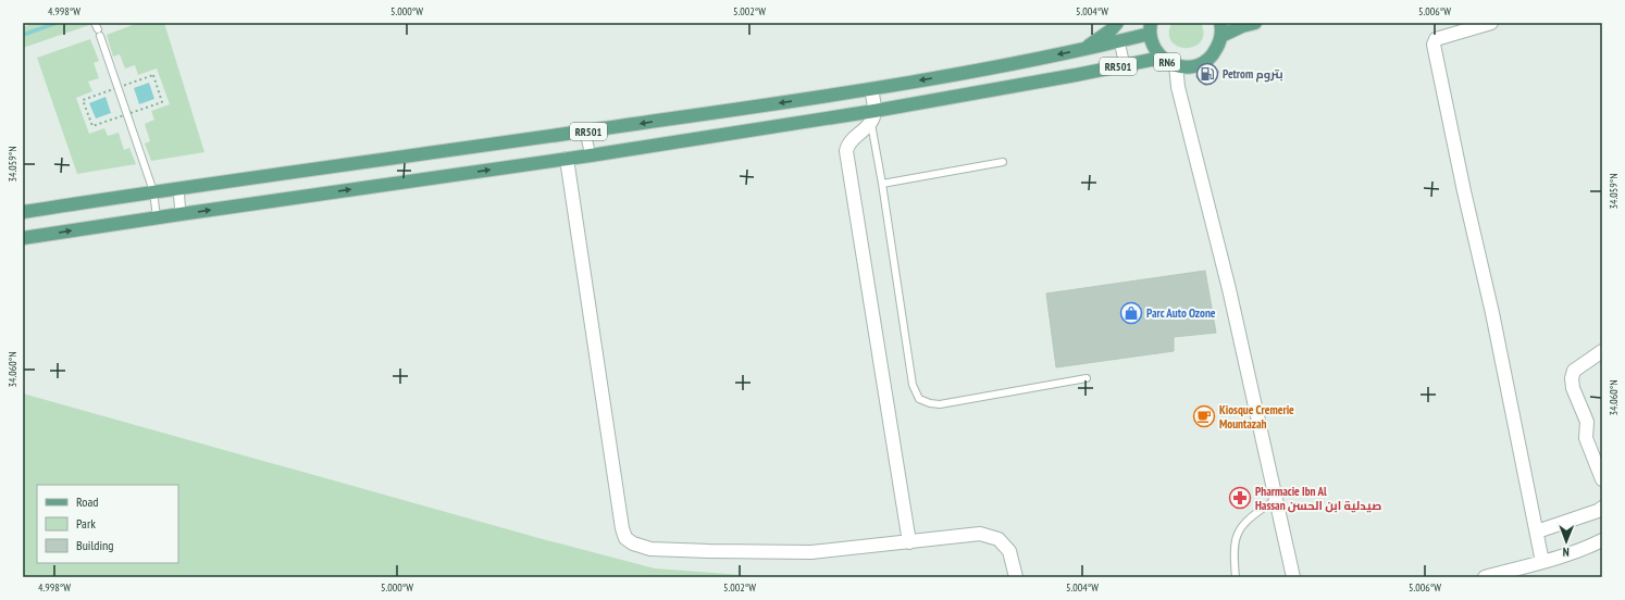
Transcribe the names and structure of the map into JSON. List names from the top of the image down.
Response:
{
  "streets": {
    "main road": ["RN6", "RR501"]
  },
  "crossings": [
    ["RN6", "RR501"]
  ],
  "places": {
    "fuel station": ["Petrom بتروم"],
    "shop": ["Parc Auto Ozone"],
    "cafe": ["Kiosque Cremerie Mountazah"],
    "pharmacy": ["Pharmacie Ibn Al Hassan صيدلية ابن الحسن"]
  },
  "legend": ["Road", "Park", "Building"],
  "north": "bottom",
  "coordinates": [
    "4.998°W",
    "5.000°W",
    "5.002°W",
    "5.004°W",
    "5.006°W",
    "34.059°N",
    "34.060°N"
  ]
}
